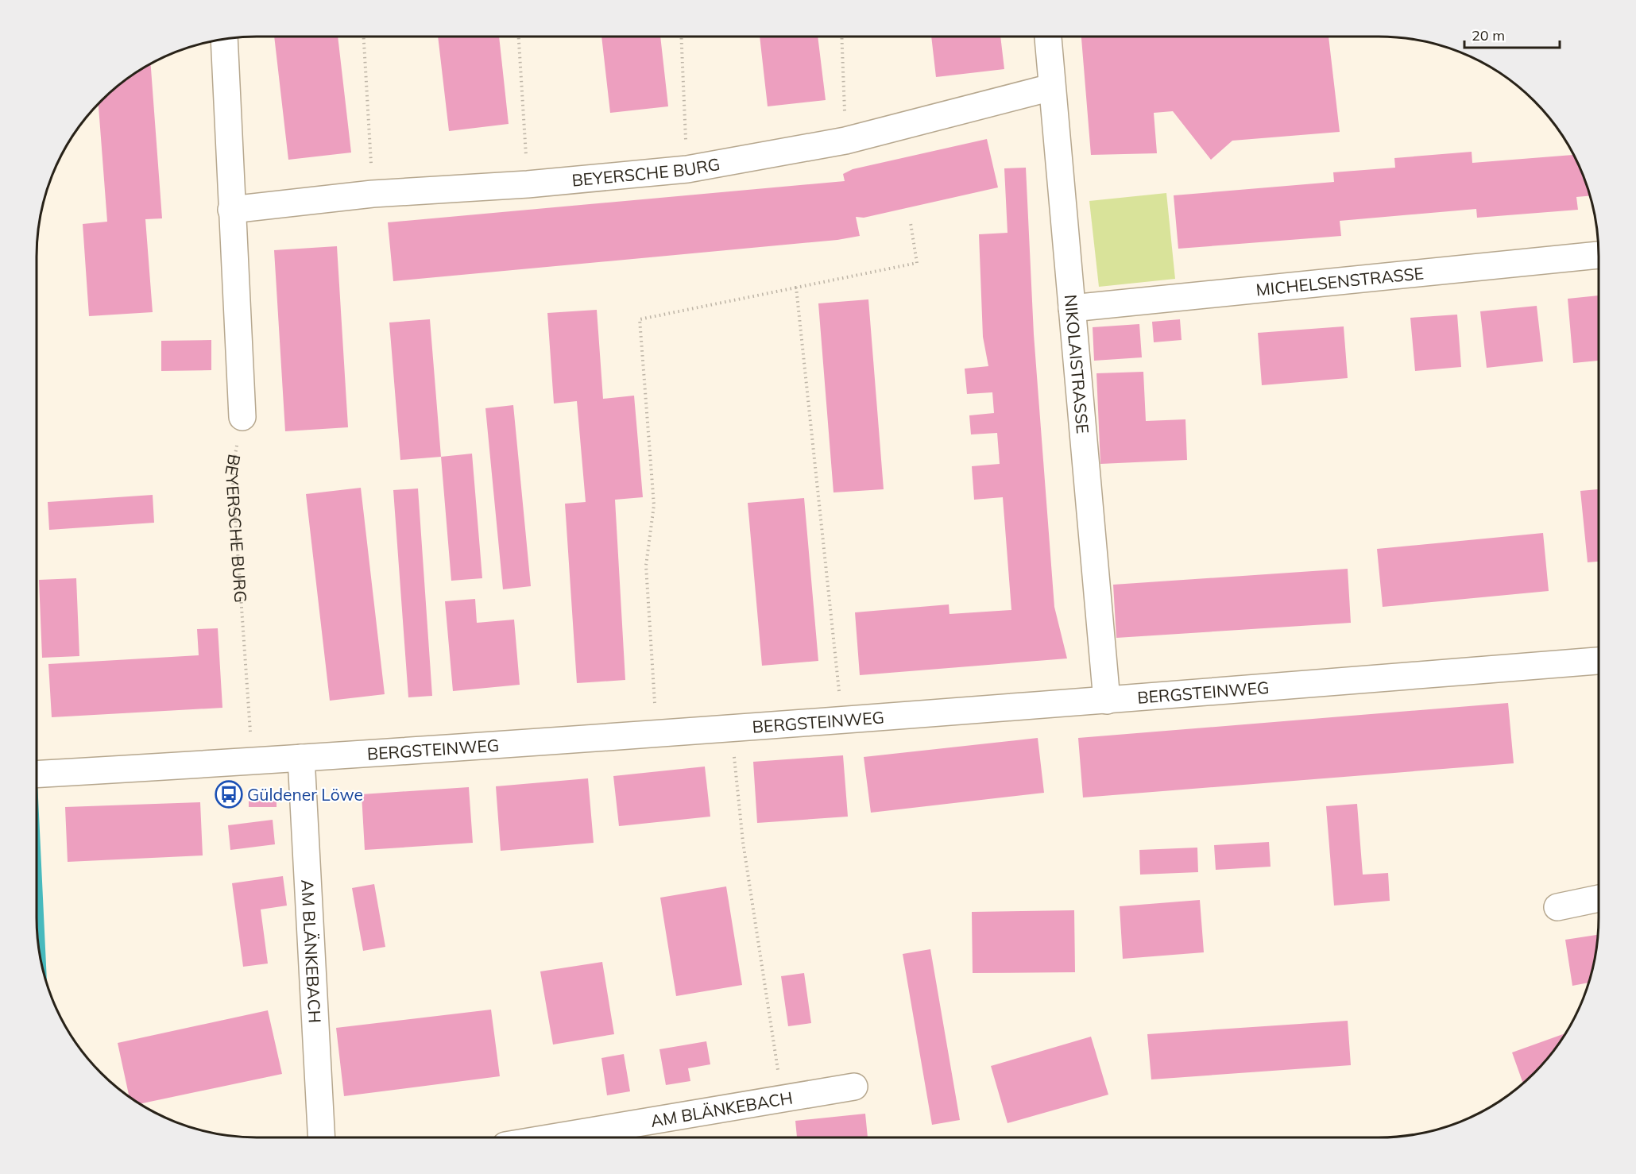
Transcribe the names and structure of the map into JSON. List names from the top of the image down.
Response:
{
  "streets": {
    "street": [
      "BEYERSCHE BURG",
      "MICHELSENSTRASSE",
      "NIKOLAISTRASSE",
      "BERGSTEINWEG",
      "AM BLÄNKEBACH"
    ]
  },
  "crossings": [
    ["BEYERSCHE BURG", "NIKOLAISTRASSE"],
    ["BEYERSCHE BURG", "BERGSTEINWEG"],
    ["MICHELSENSTRASSE", "NIKOLAISTRASSE"],
    ["NIKOLAISTRASSE", "BERGSTEINWEG"],
    ["BERGSTEINWEG", "AM BLÄNKEBACH"]
  ],
  "places": {
    "bus stop": ["Güldener Löwe"]
  },
  "scale_bar": "20 m"
}
